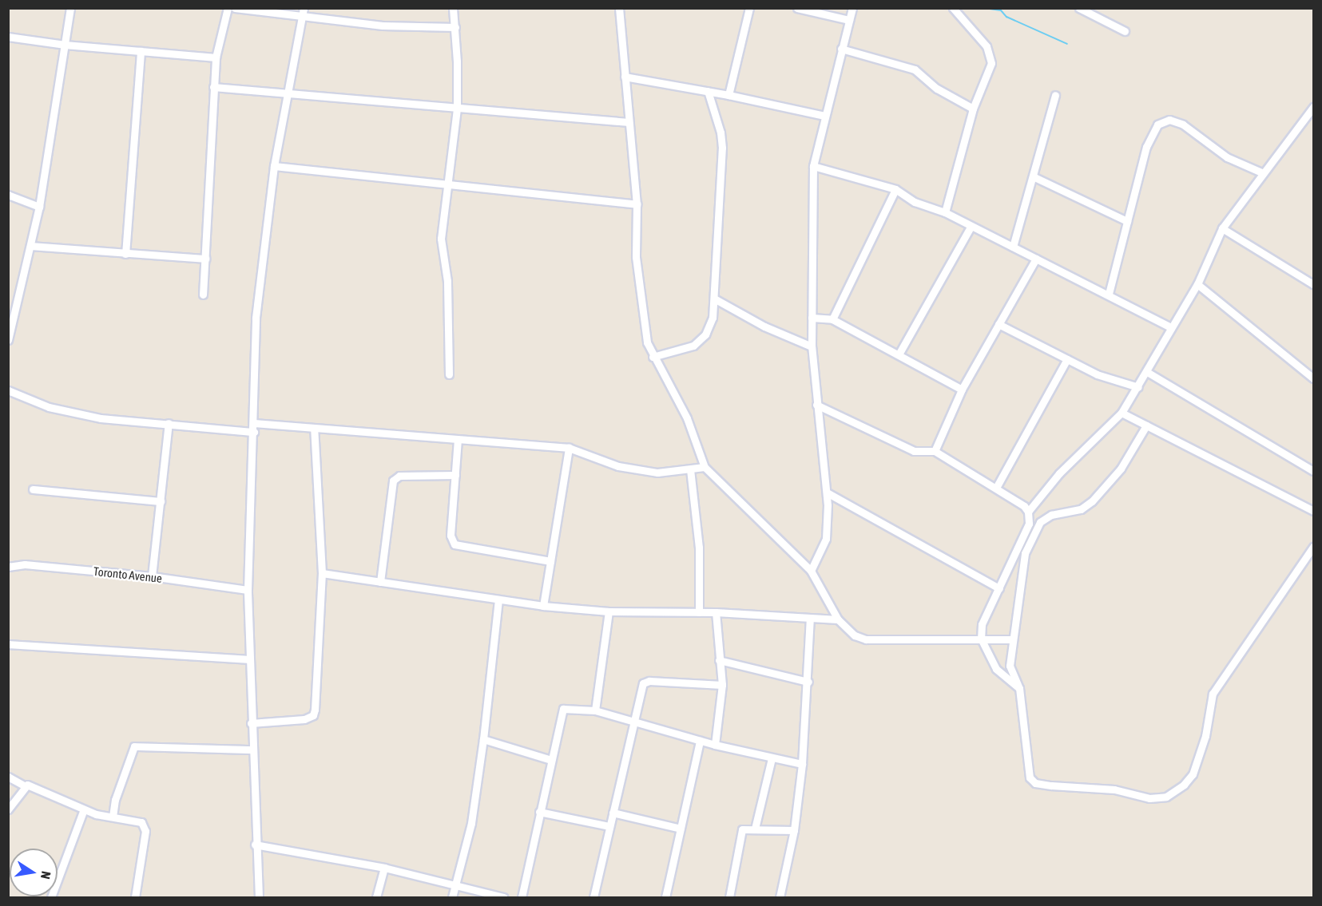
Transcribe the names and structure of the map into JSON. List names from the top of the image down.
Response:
{
  "streets": {
    "street": ["Toronto Avenue"]
  },
  "north": "right"
}
